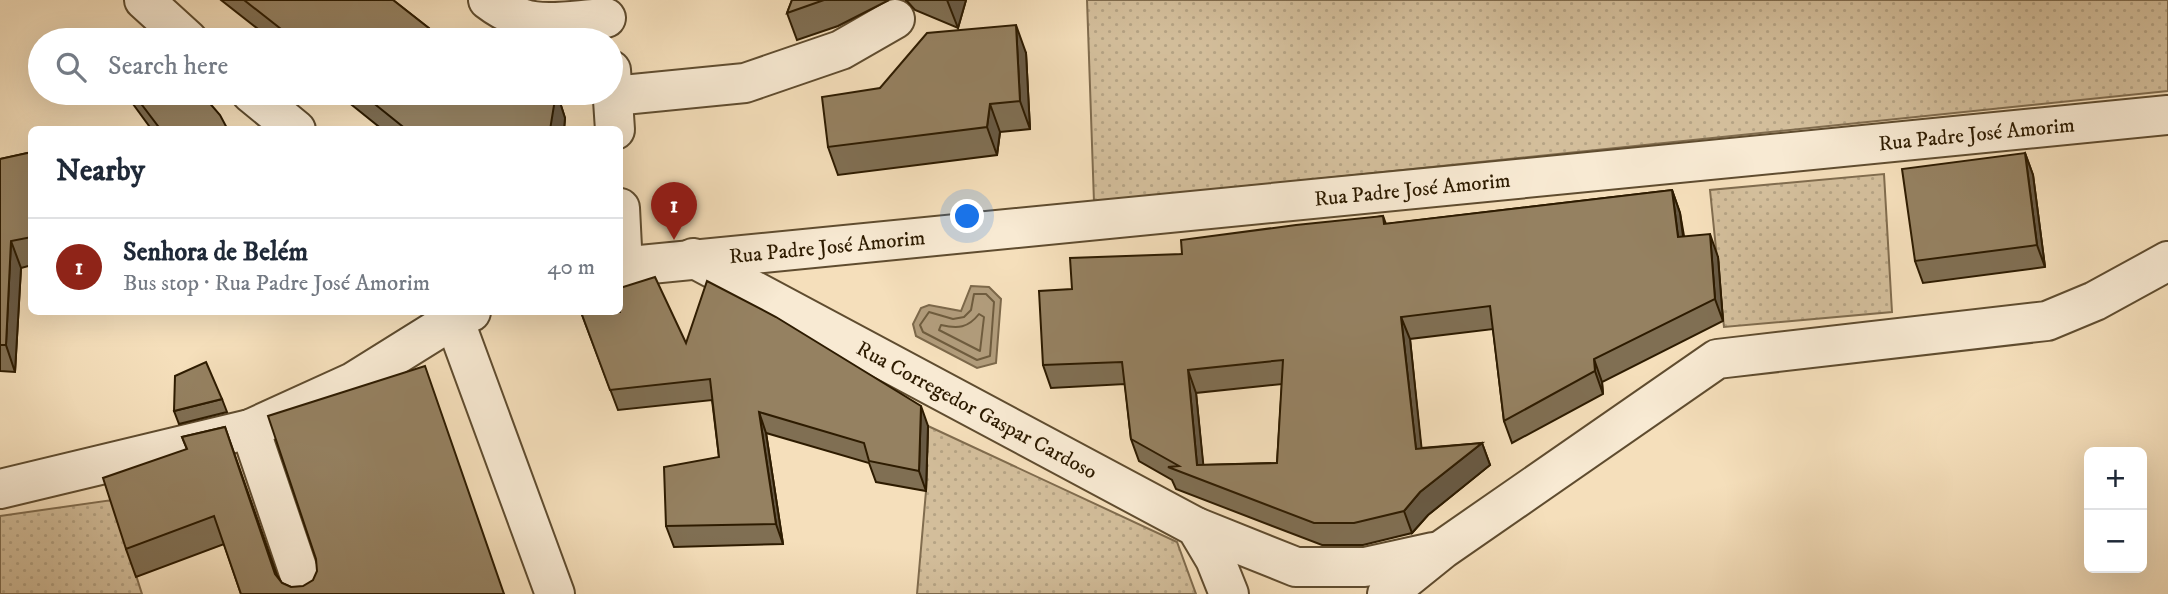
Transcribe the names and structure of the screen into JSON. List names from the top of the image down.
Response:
{
  "streets": {
    "street": ["Rua Padre José Amorim", "Rua Corregedor Gaspar Cardoso"]
  },
  "crossings": [
    ["Rua Padre José Amorim", "Rua Corregedor Gaspar Cardoso"]
  ],
  "page": {
    "search": "Search here",
    "heading": "Nearby",
    "pins": "1",
    "list": [
      {
        "mark": "1",
        "name": "Senhora de Belém",
        "note": "Bus stop · Rua Padre José Amorim",
        "value": "40 m"
      }
    ],
    "map_buttons": ["+", "−"]
  }
}
